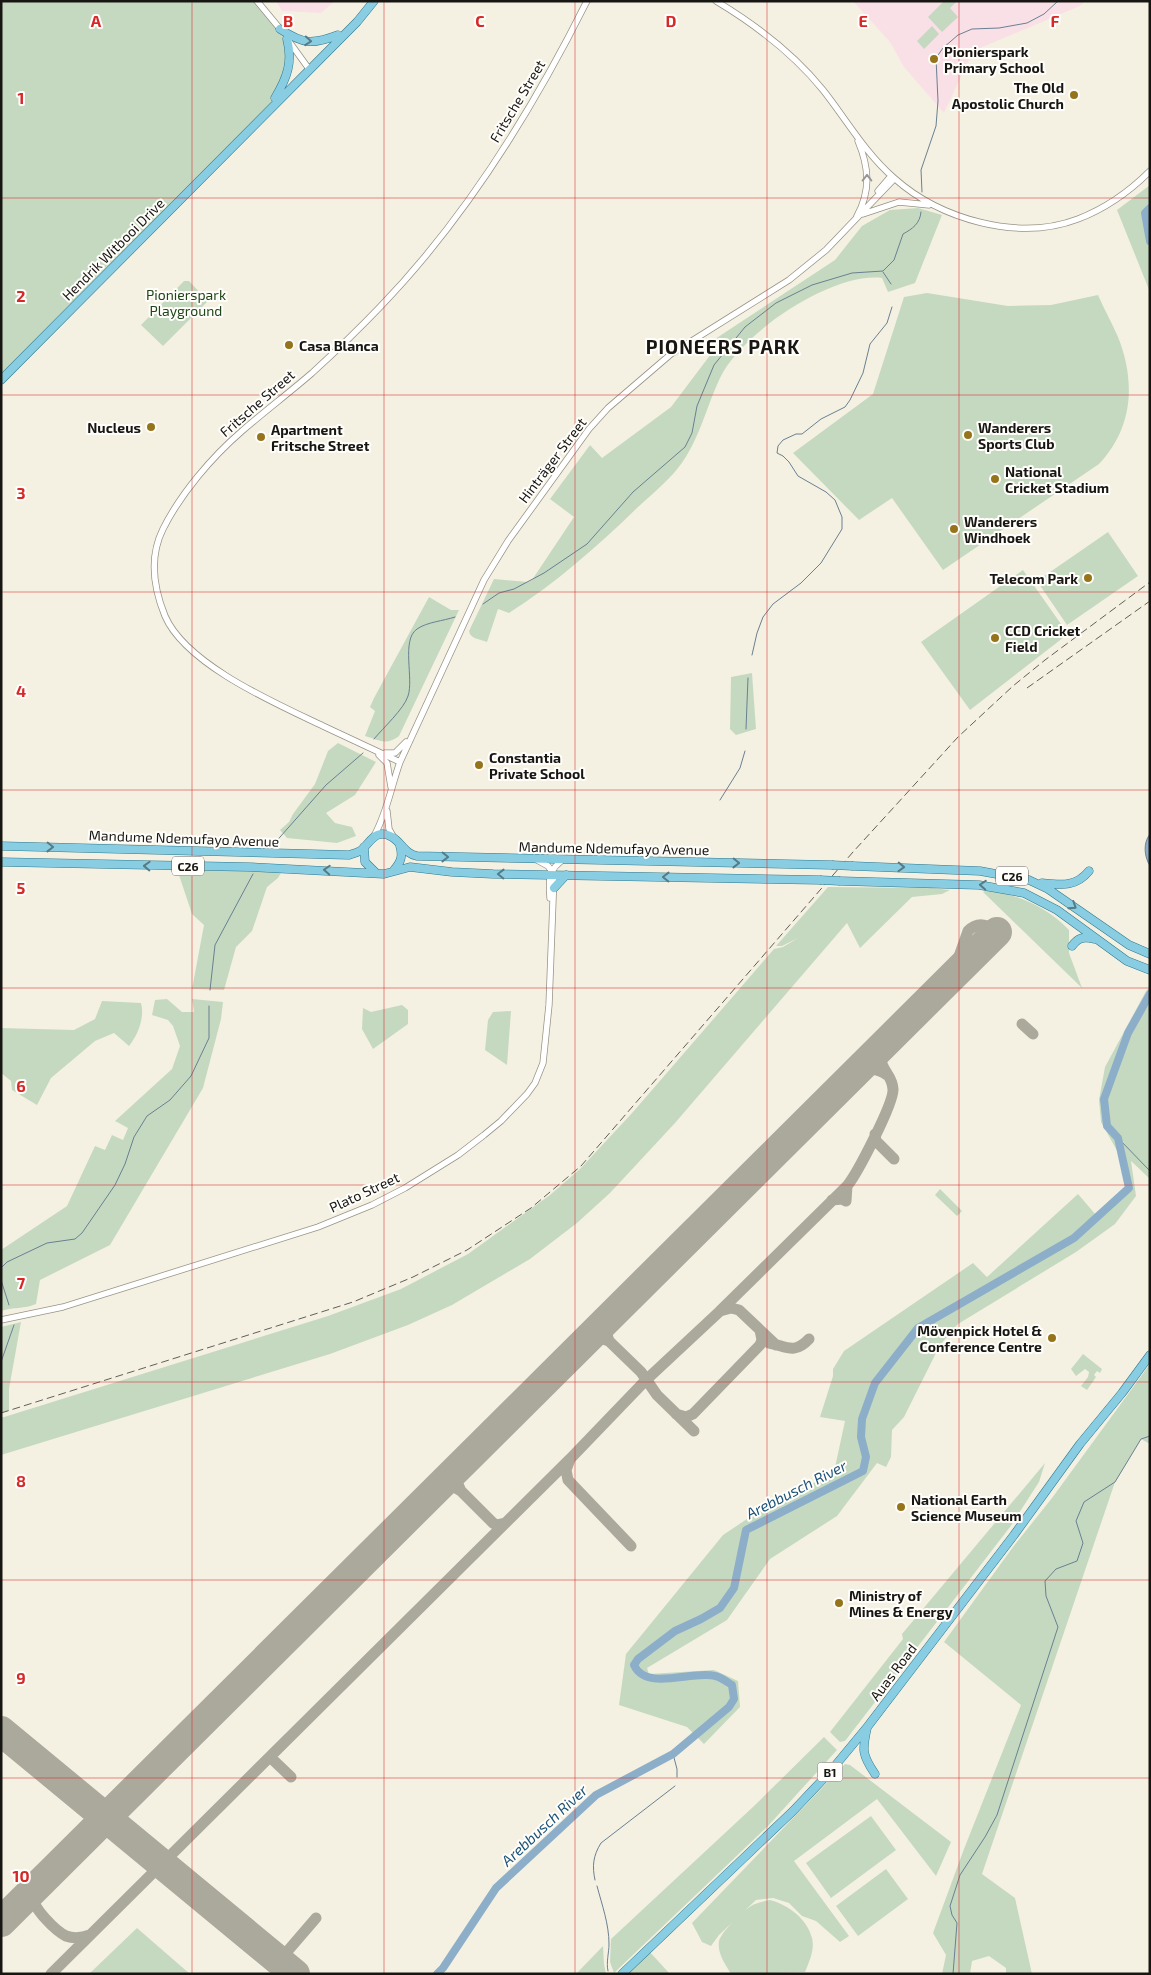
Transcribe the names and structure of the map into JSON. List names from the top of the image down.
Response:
{
  "streets": {
    "main road": [
      "Hendrik Witbooi Drive",
      "Mandume Ndemufayo Avenue",
      "C26",
      "Auas Road",
      "B1"
    ],
    "street": ["Fritsche Street", "Hinträger Street", "Plato Street"]
  },
  "crossings": [
    ["Fritsche Street", "Hinträger Street"],
    ["Hinträger Street", "Mandume Ndemufayo Avenue"],
    ["Mandume Ndemufayo Avenue", "C26"],
    ["Mandume Ndemufayo Avenue", "Plato Street"]
  ],
  "districts": ["PIONEERS PARK"],
  "water": ["Arebbusch River"],
  "parks": ["Pionierspark Playground"],
  "places": [
    "Pionierspark Primary School",
    "The Old Apostolic Church",
    "Casa Blanca",
    "Nucleus",
    "Wanderers Sports Club",
    "Apartment Fritsche Street",
    "National Cricket Stadium",
    "Wanderers Windhoek",
    "Telecom Park",
    "CCD Cricket Field",
    "Constantia Private School",
    "Mövenpick Hotel & Conference Centre",
    "National Earth Science Museum",
    "Ministry of Mines & Energy"
  ],
  "grid": {
    "columns": [
      "A",
      "B",
      "C",
      "D",
      "E",
      "F"
    ],
    "rows": [
      "1",
      "2",
      "3",
      "4",
      "5",
      "6",
      "7",
      "8",
      "9",
      "10"
    ]
  }
}
